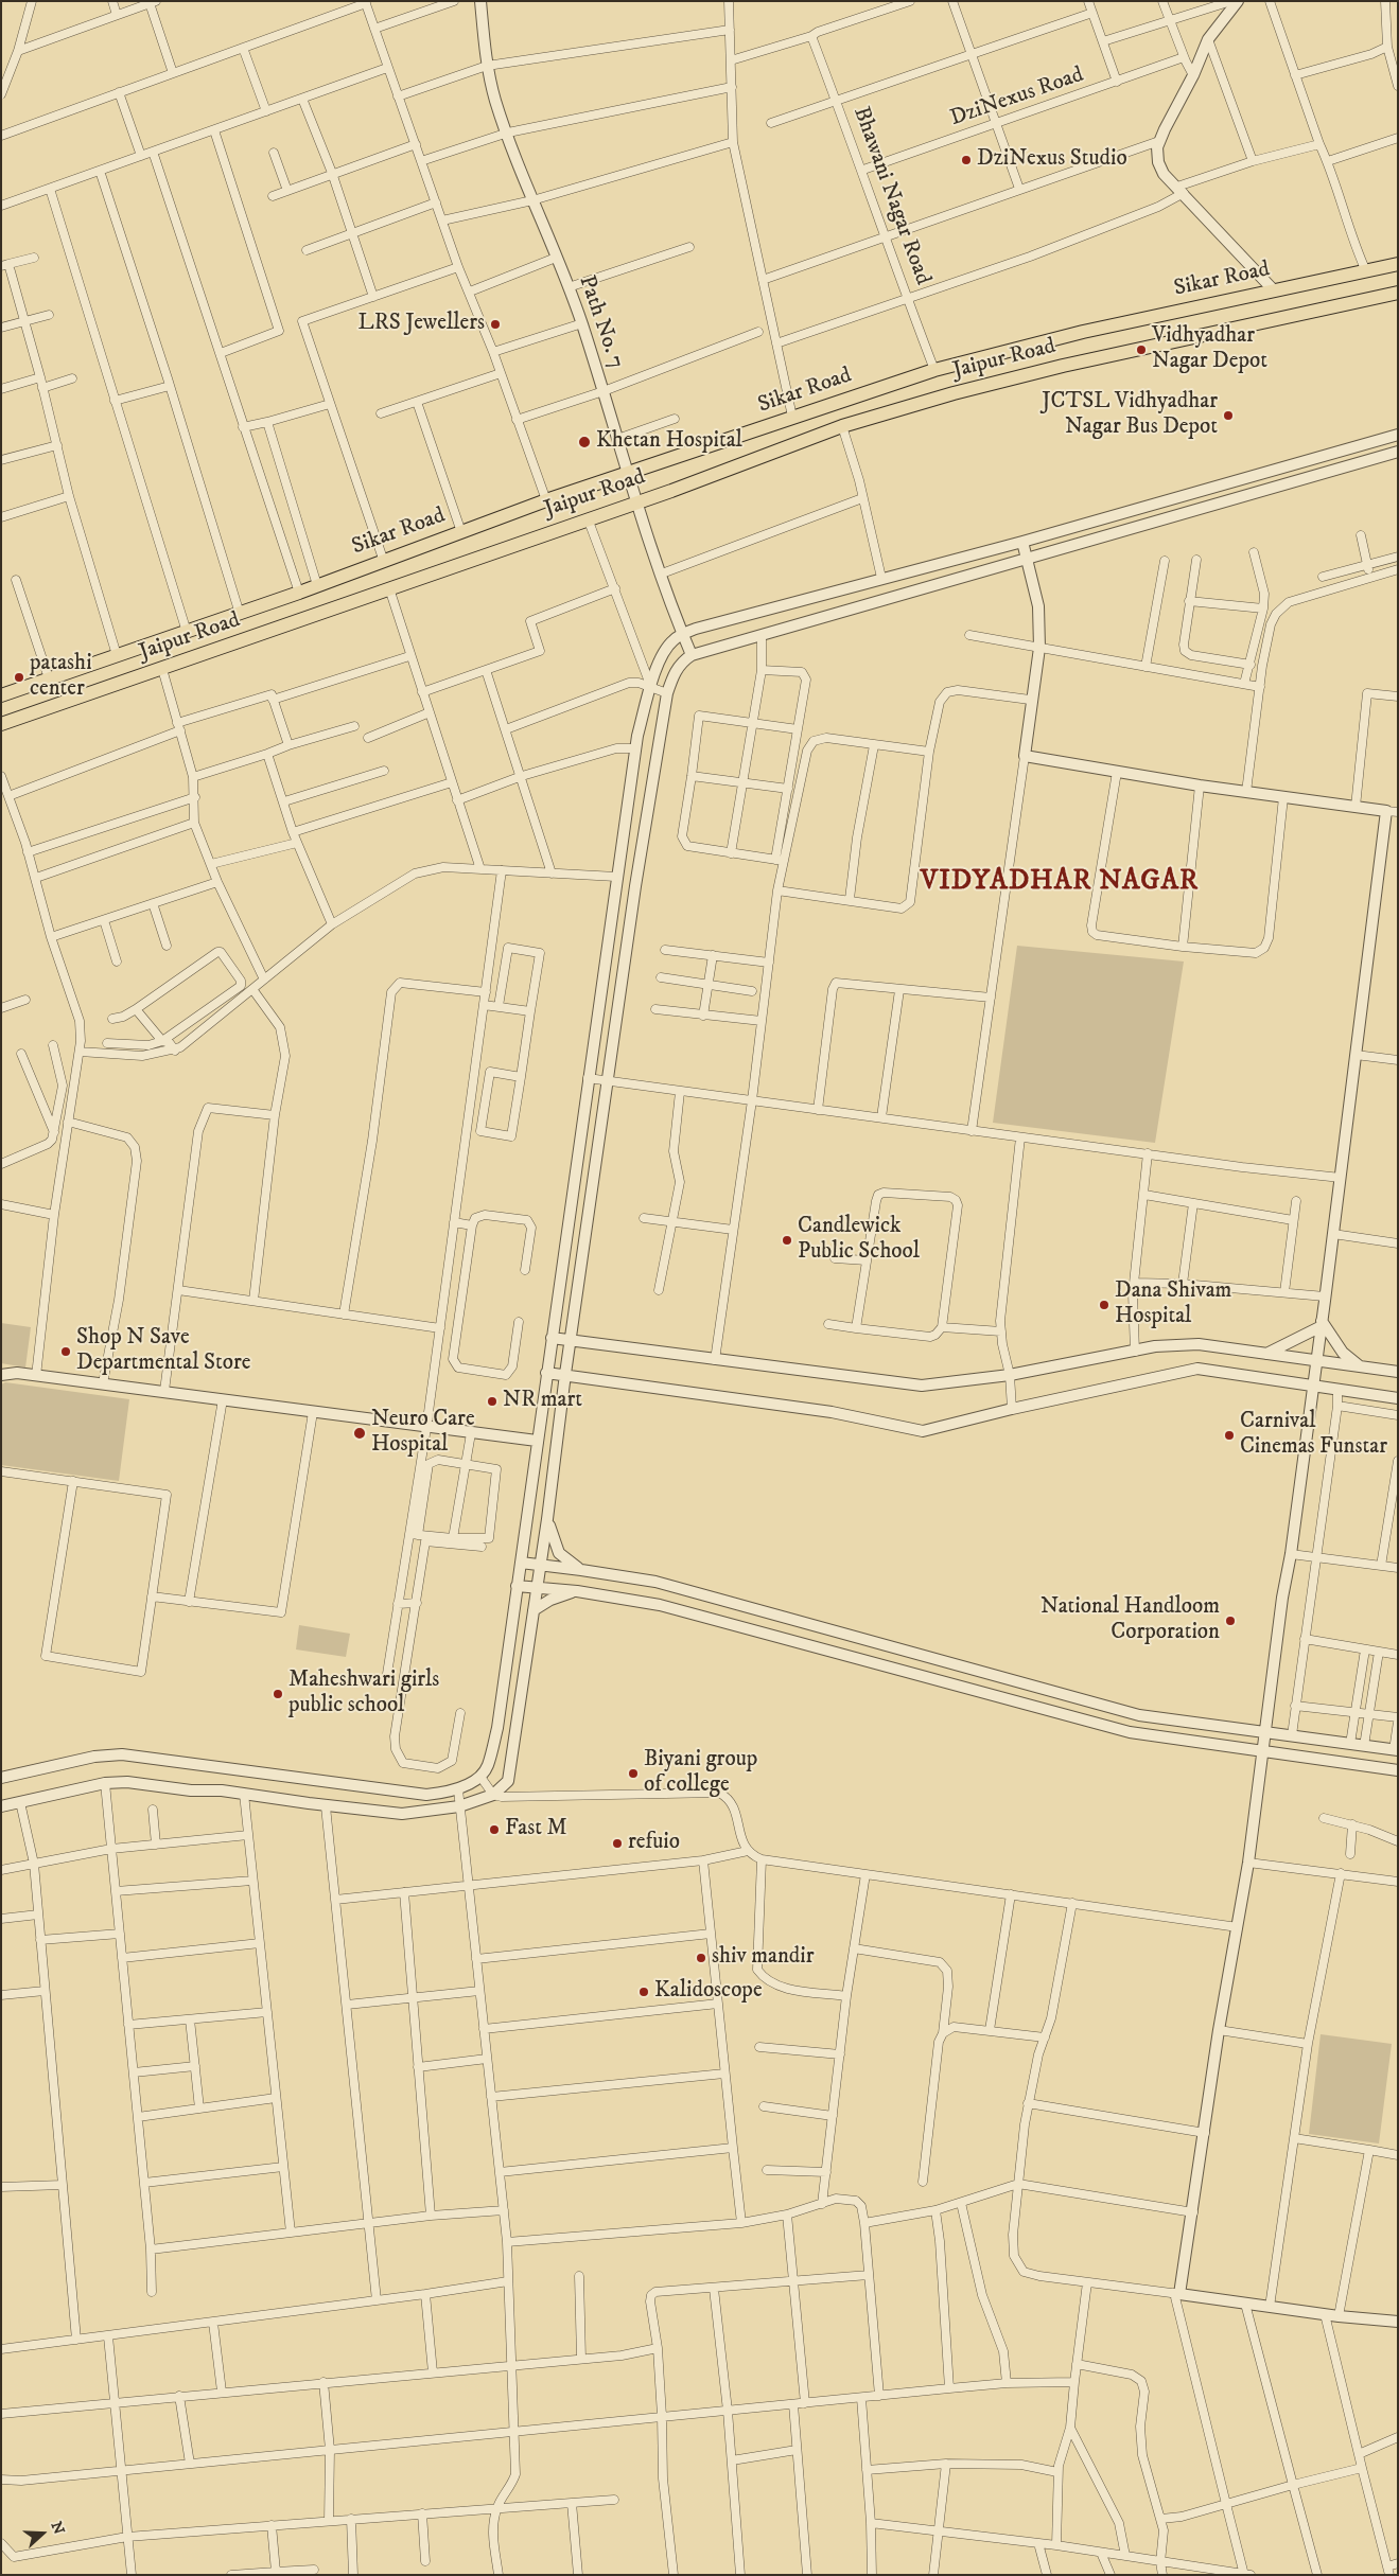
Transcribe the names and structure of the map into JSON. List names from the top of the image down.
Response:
{
  "streets": {
    "main road": ["Sikar Road", "Jaipur Road"],
    "street": ["DziNexus Road", "Bhawani Nagar Road", "Path No. 7"]
  },
  "crossings": [
    ["DziNexus Road", "Bhawani Nagar Road"],
    ["Bhawani Nagar Road", "Sikar Road"],
    ["Sikar Road", "Path No. 7"],
    ["Path No. 7", "Jaipur Road"]
  ],
  "districts": ["VIDYADHAR NAGAR"],
  "places": [
    "DziNexus Studio",
    "LRS Jewellers",
    "Vidhyadhar Nagar Depot",
    "JCTSL Vidhyadhar Nagar Bus Depot",
    "Khetan Hospital",
    "patashi center",
    "Candlewick Public School",
    "Dana Shivam Hospital",
    "Shop N Save Departmental Store",
    "NR mart",
    "Neuro Care Hospital",
    "Carnival Cinemas Funstar",
    "National Handloom Corporation",
    "Maheshwari girls public school",
    "Biyani group of college",
    "Fast M",
    "refuio",
    "shiv mandir",
    "Kalidoscope"
  ],
  "north": "right"
}
